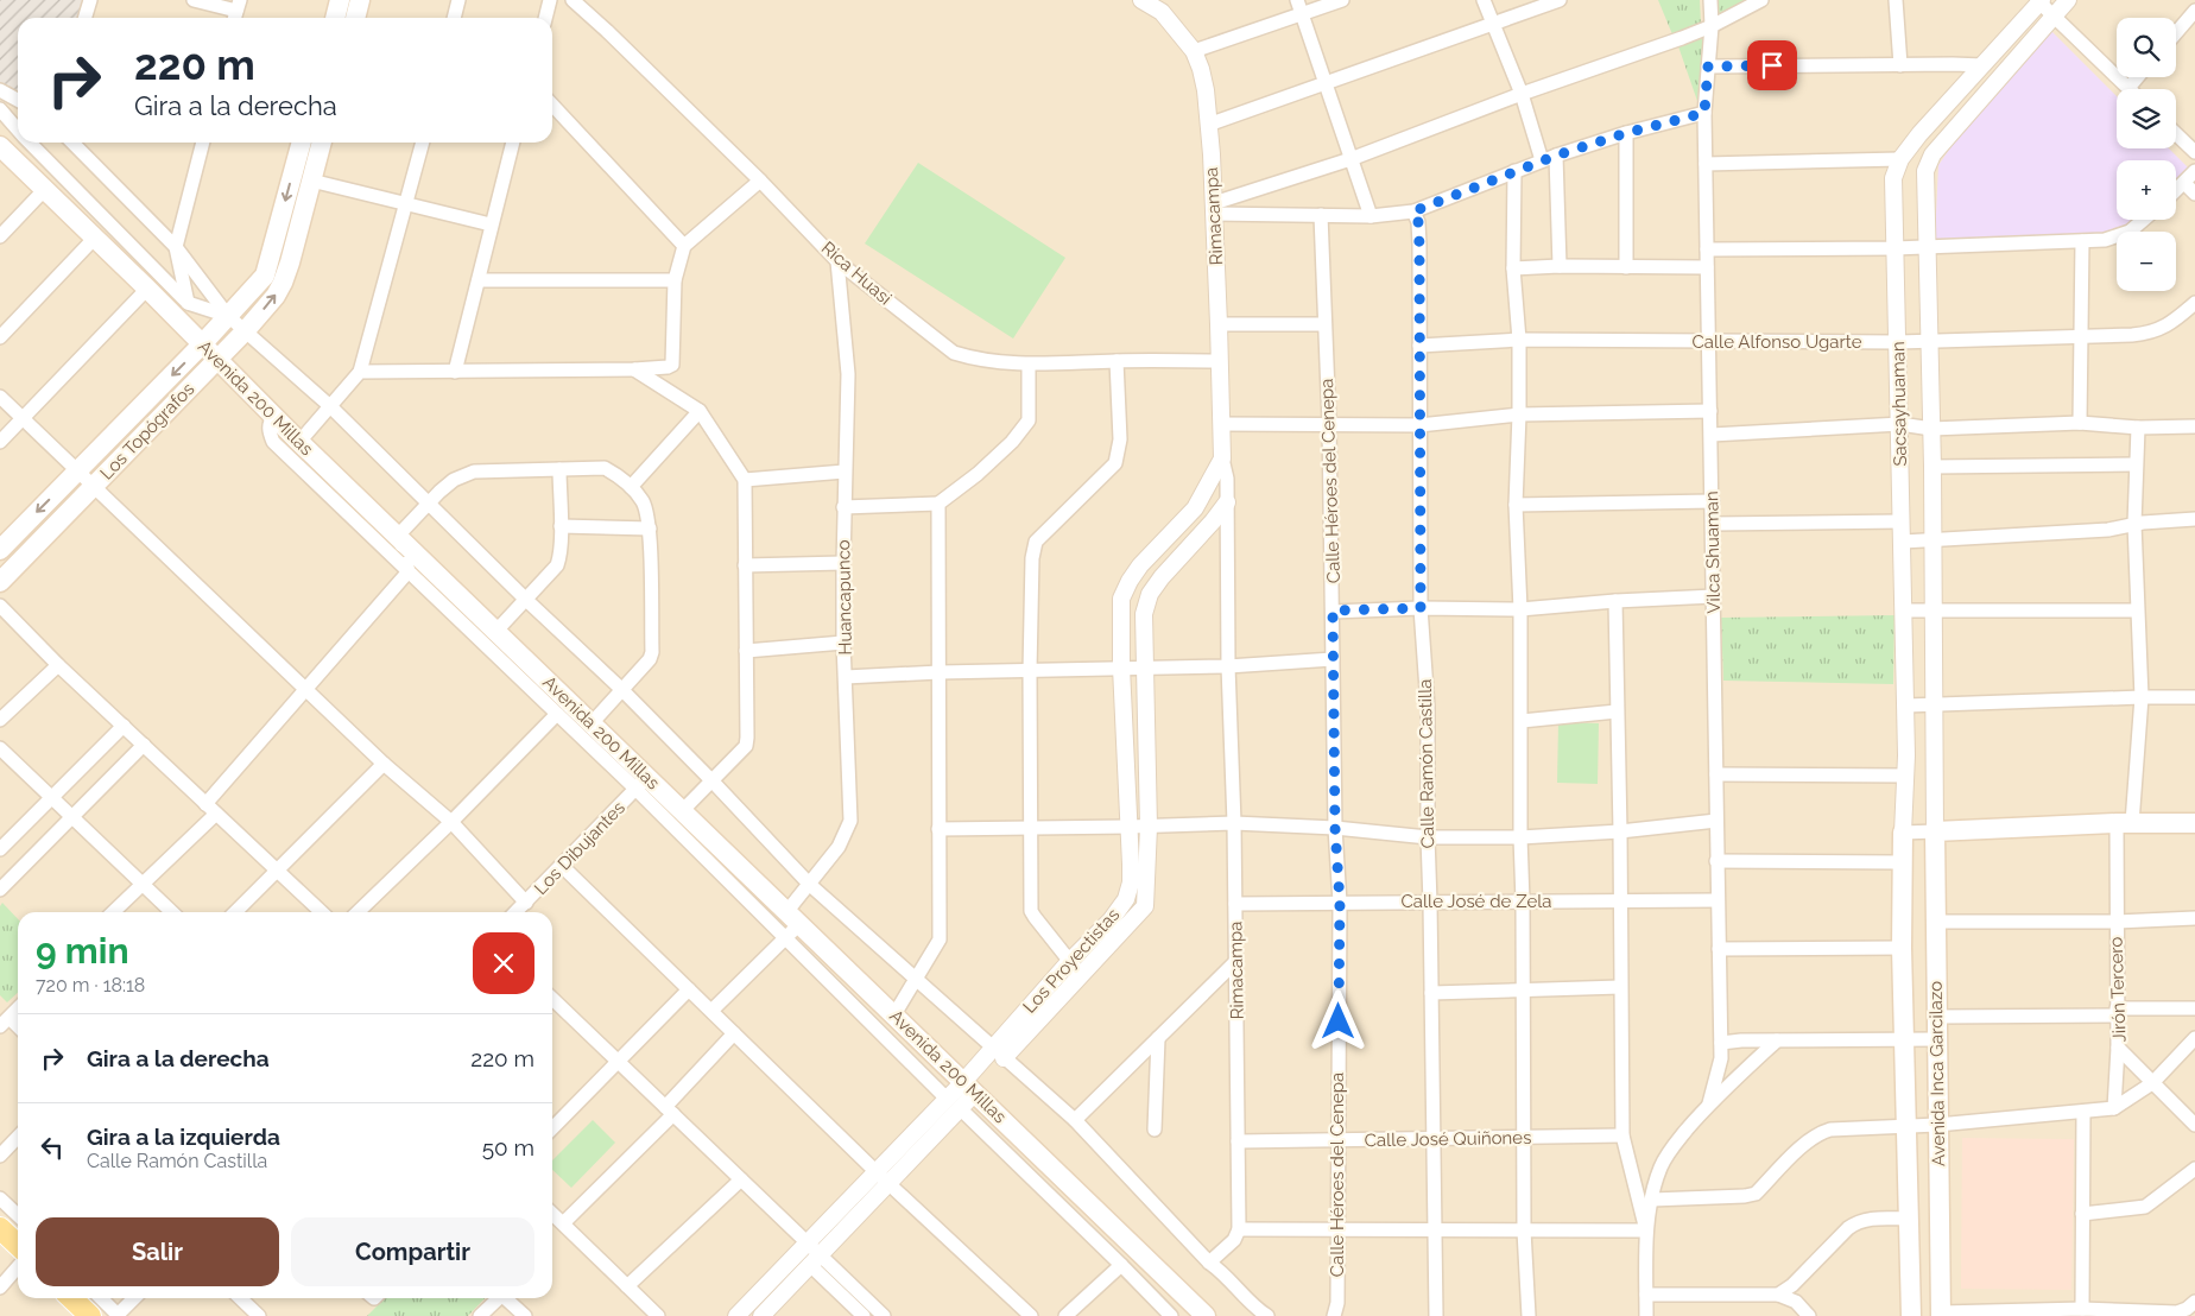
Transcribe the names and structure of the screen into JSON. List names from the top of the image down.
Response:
{
  "streets": {
    "main road": ["Avenida 200 Millas", "Los Topógrafos", "Avenida Inca Garcilazo"],
    "street": [
      "Rimacampa",
      "Rica Huasi",
      "Calle Alfonso Ugarte",
      "Sacsayhuaman",
      "Calle Héroes del Cenepa",
      "Vilca Shuaman",
      "Huancapunco",
      "Calle Ramón Castilla",
      "Los Dibujantes",
      "Calle José de Zela",
      "Los Proyectistas",
      "Jirón Tercero",
      "Calle José Quiñones"
    ]
  },
  "crossings": [
    ["Rimacampa", "Rica Huasi"],
    ["Rimacampa", "Calle José de Zela"],
    ["Rimacampa", "Los Proyectistas"],
    ["Rimacampa", "Calle José Quiñones"],
    ["Rica Huasi", "Huancapunco"],
    ["Calle Alfonso Ugarte", "Sacsayhuaman"],
    ["Calle Alfonso Ugarte", "Vilca Shuaman"],
    ["Calle Alfonso Ugarte", "Calle Ramón Castilla"],
    ["Avenida 200 Millas", "Los Topógrafos"],
    ["Avenida 200 Millas", "Huancapunco"],
    ["Avenida 200 Millas", "Los Dibujantes"],
    ["Avenida 200 Millas", "Los Proyectistas"],
    ["Sacsayhuaman", "Avenida Inca Garcilazo"],
    ["Calle Héroes del Cenepa", "Calle José de Zela"],
    ["Calle Héroes del Cenepa", "Calle José Quiñones"],
    ["Vilca Shuaman", "Calle José de Zela"],
    ["Calle Ramón Castilla", "Calle José de Zela"],
    ["Calle Ramón Castilla", "Calle José Quiñones"]
  ],
  "page": {
    "map_buttons": ["+", "−"],
    "turn": ["220 m", "Gira a la derecha"],
    "heading": ["9 min", "720 m · 18:18"],
    "list": [
      {
        "name": "Gira a la derecha",
        "value": "220 m"
      },
      {
        "name": "Gira a la izquierda",
        "note": "Calle Ramón Castilla",
        "value": "50 m"
      }
    ],
    "buttons": ["Salir", "Compartir"]
  }
}
